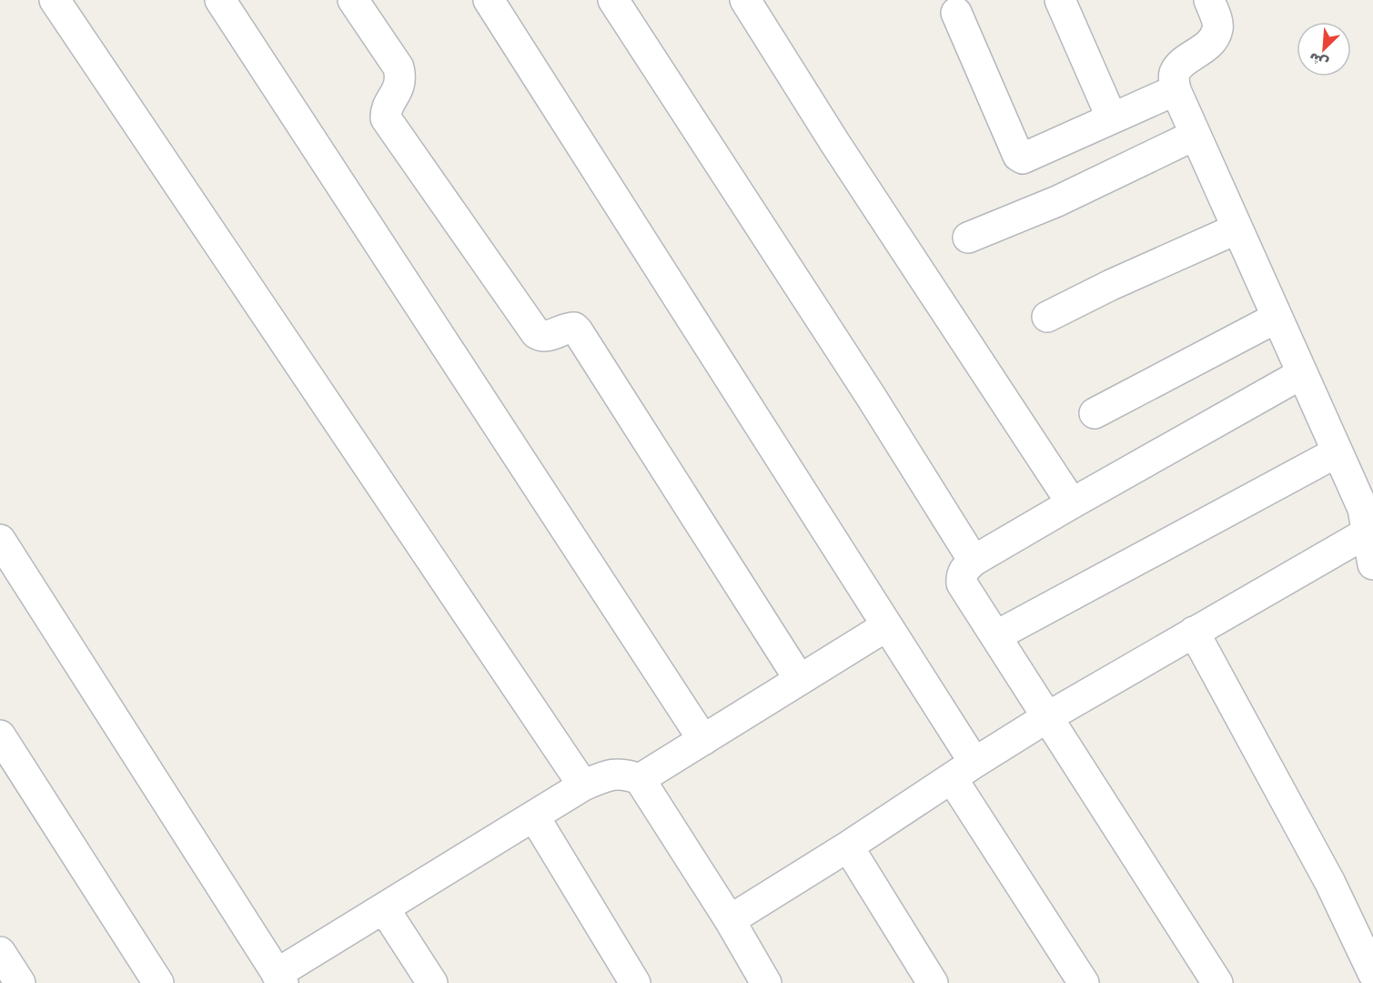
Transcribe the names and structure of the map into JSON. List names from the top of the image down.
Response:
{
  "north": "bottom left"
}
